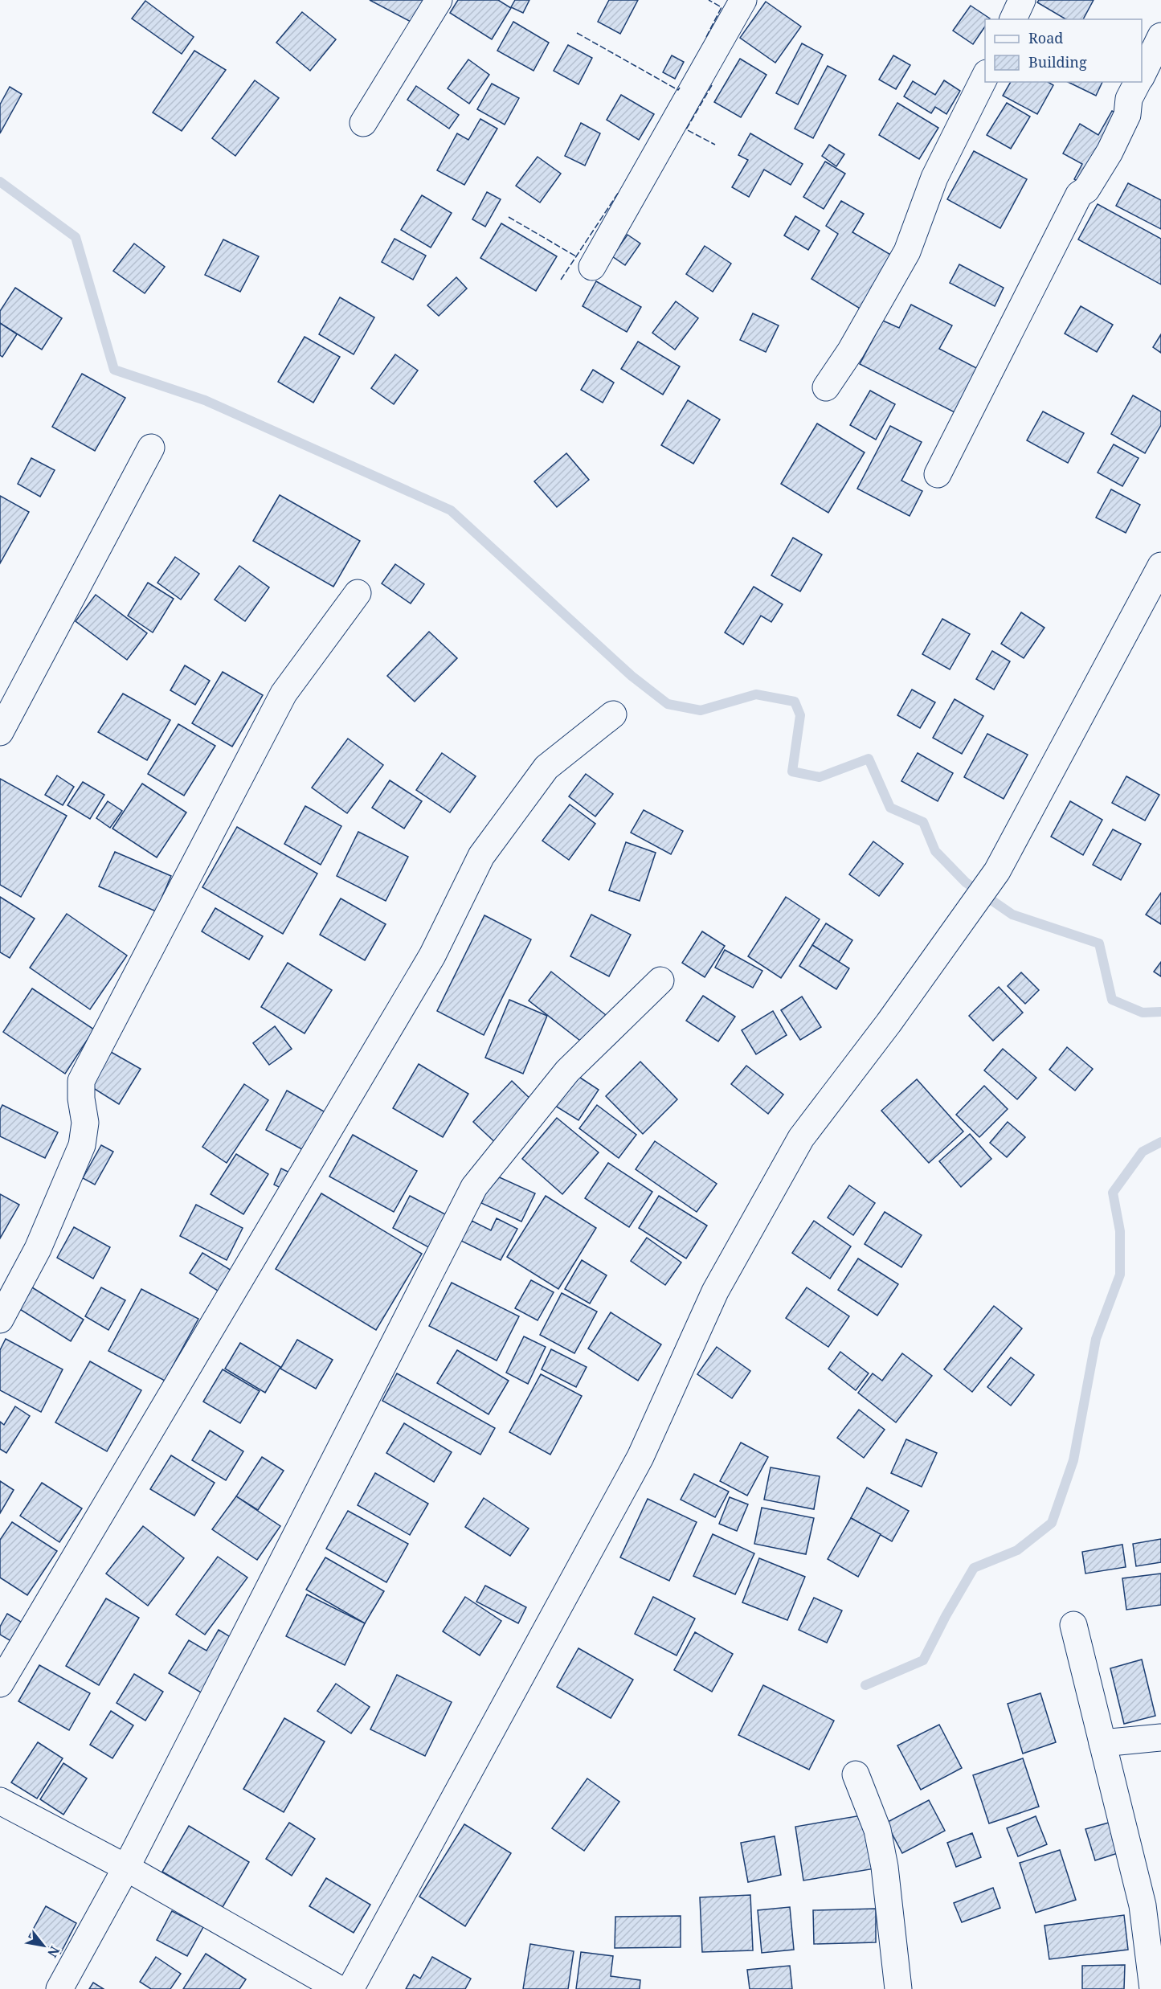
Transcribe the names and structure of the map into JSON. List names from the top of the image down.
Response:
{
  "legend": ["Road", "Building"],
  "north": "bottom right"
}
